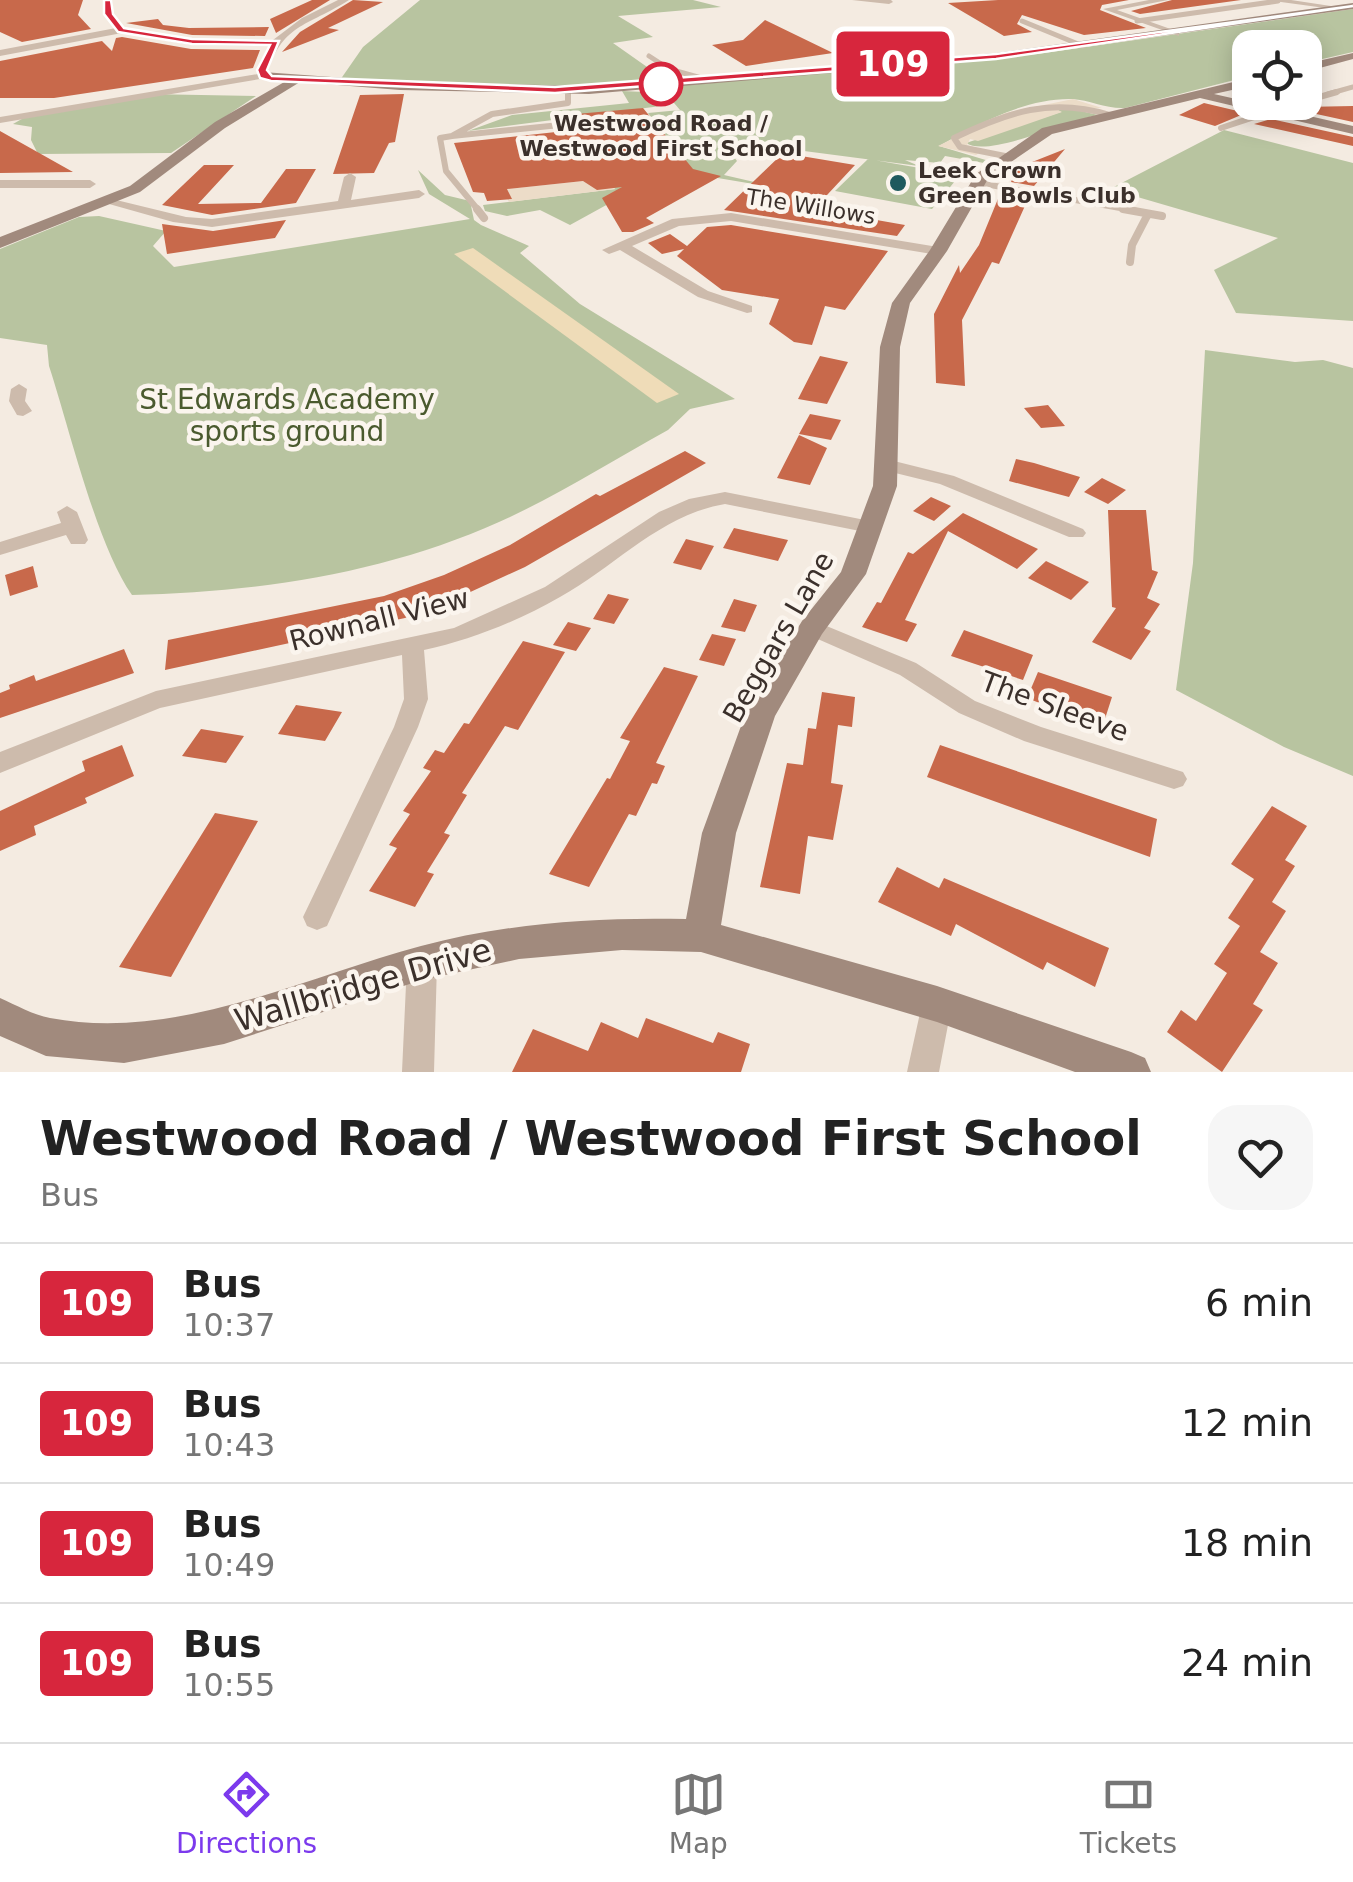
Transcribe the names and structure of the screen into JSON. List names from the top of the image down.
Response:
{
  "streets": {
    "street": [
      "The Willows",
      "Rownall View",
      "Beggars Lane",
      "The Sleeve",
      "Wallbridge Drive"
    ]
  },
  "crossings": [
    ["The Willows", "Beggars Lane"],
    ["Rownall View", "Beggars Lane"],
    ["Beggars Lane", "The Sleeve"],
    ["Beggars Lane", "Wallbridge Drive"]
  ],
  "parks": ["St Edwards Academy sports ground"],
  "places": ["Westwood Road / Westwood First School", "Leek Crown Green Bowls Club"],
  "lines": ["bus line 109"],
  "page": {
    "on_map": "109",
    "heading": ["Westwood Road / Westwood First School", "Bus"],
    "list": [
      {
        "mark": "109",
        "name": "Bus",
        "note": "10:37",
        "value": "6 min"
      },
      {
        "mark": "109",
        "name": "Bus",
        "note": "10:43",
        "value": "12 min"
      },
      {
        "mark": "109",
        "name": "Bus",
        "note": "10:49",
        "value": "18 min"
      },
      {
        "mark": "109",
        "name": "Bus",
        "note": "10:55",
        "value": "24 min"
      }
    ],
    "tabs": ["Directions", "Map", "Tickets"]
  }
}
